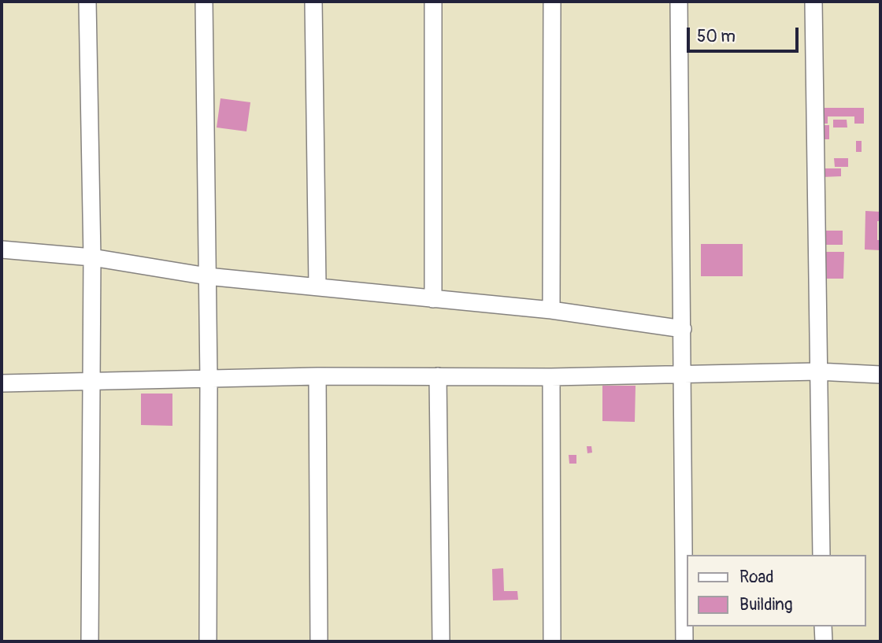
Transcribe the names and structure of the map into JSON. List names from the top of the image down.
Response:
{
  "legend": ["Road", "Building"],
  "scale_bar": "50 m"
}
